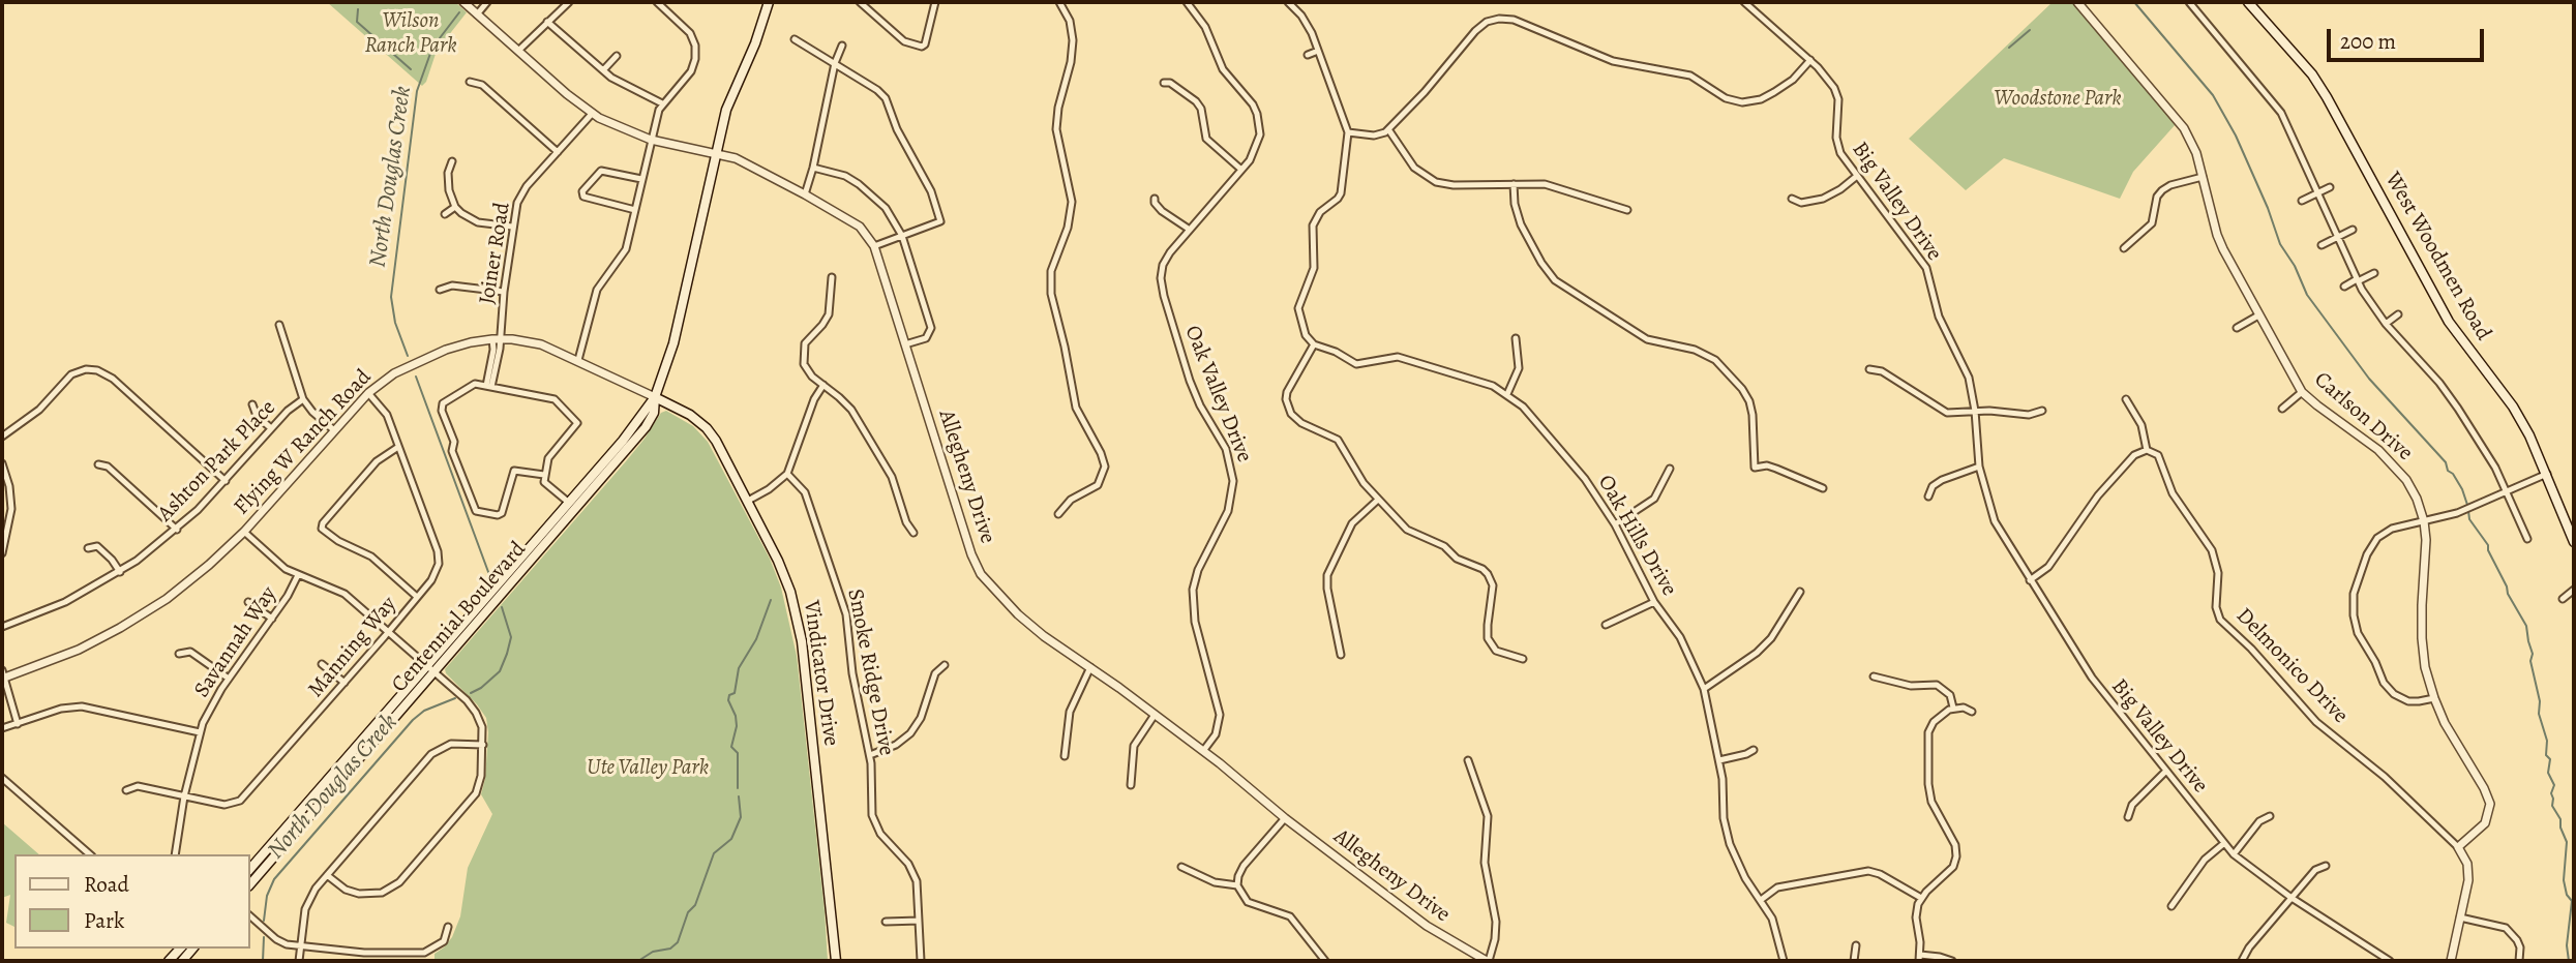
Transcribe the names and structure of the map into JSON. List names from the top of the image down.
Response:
{
  "streets": {
    "main road": ["West Woodmen Road", "Centennial Boulevard", "Vindicator Drive"],
    "street": [
      "Big Valley Drive",
      "Joiner Road",
      "Oak Valley Drive",
      "Carlson Drive",
      "Flying W Ranch Road",
      "Ashton Park Place",
      "Allegheny Drive",
      "Oak Hills Drive",
      "Savannah Way",
      "Manning Way",
      "Delmonico Drive",
      "Smoke Ridge Drive"
    ]
  },
  "crossings": [
    ["Joiner Road", "Flying W Ranch Road"],
    ["Joiner Road", "Allegheny Drive"],
    ["Oak Valley Drive", "Allegheny Drive"],
    ["Carlson Drive", "Delmonico Drive"],
    ["Flying W Ranch Road", "Centennial Boulevard"],
    ["Flying W Ranch Road", "Manning Way"],
    ["Flying W Ranch Road", "Vindicator Drive"],
    ["Allegheny Drive", "Centennial Boulevard"],
    ["Centennial Boulevard", "Vindicator Drive"],
    ["Savannah Way", "Manning Way"]
  ],
  "water": ["North Douglas Creek"],
  "parks": ["Wilson Ranch Park", "Woodstone Park", "Ute Valley Park"],
  "legend": ["Road", "Park"],
  "scale_bar": "200 m"
}
